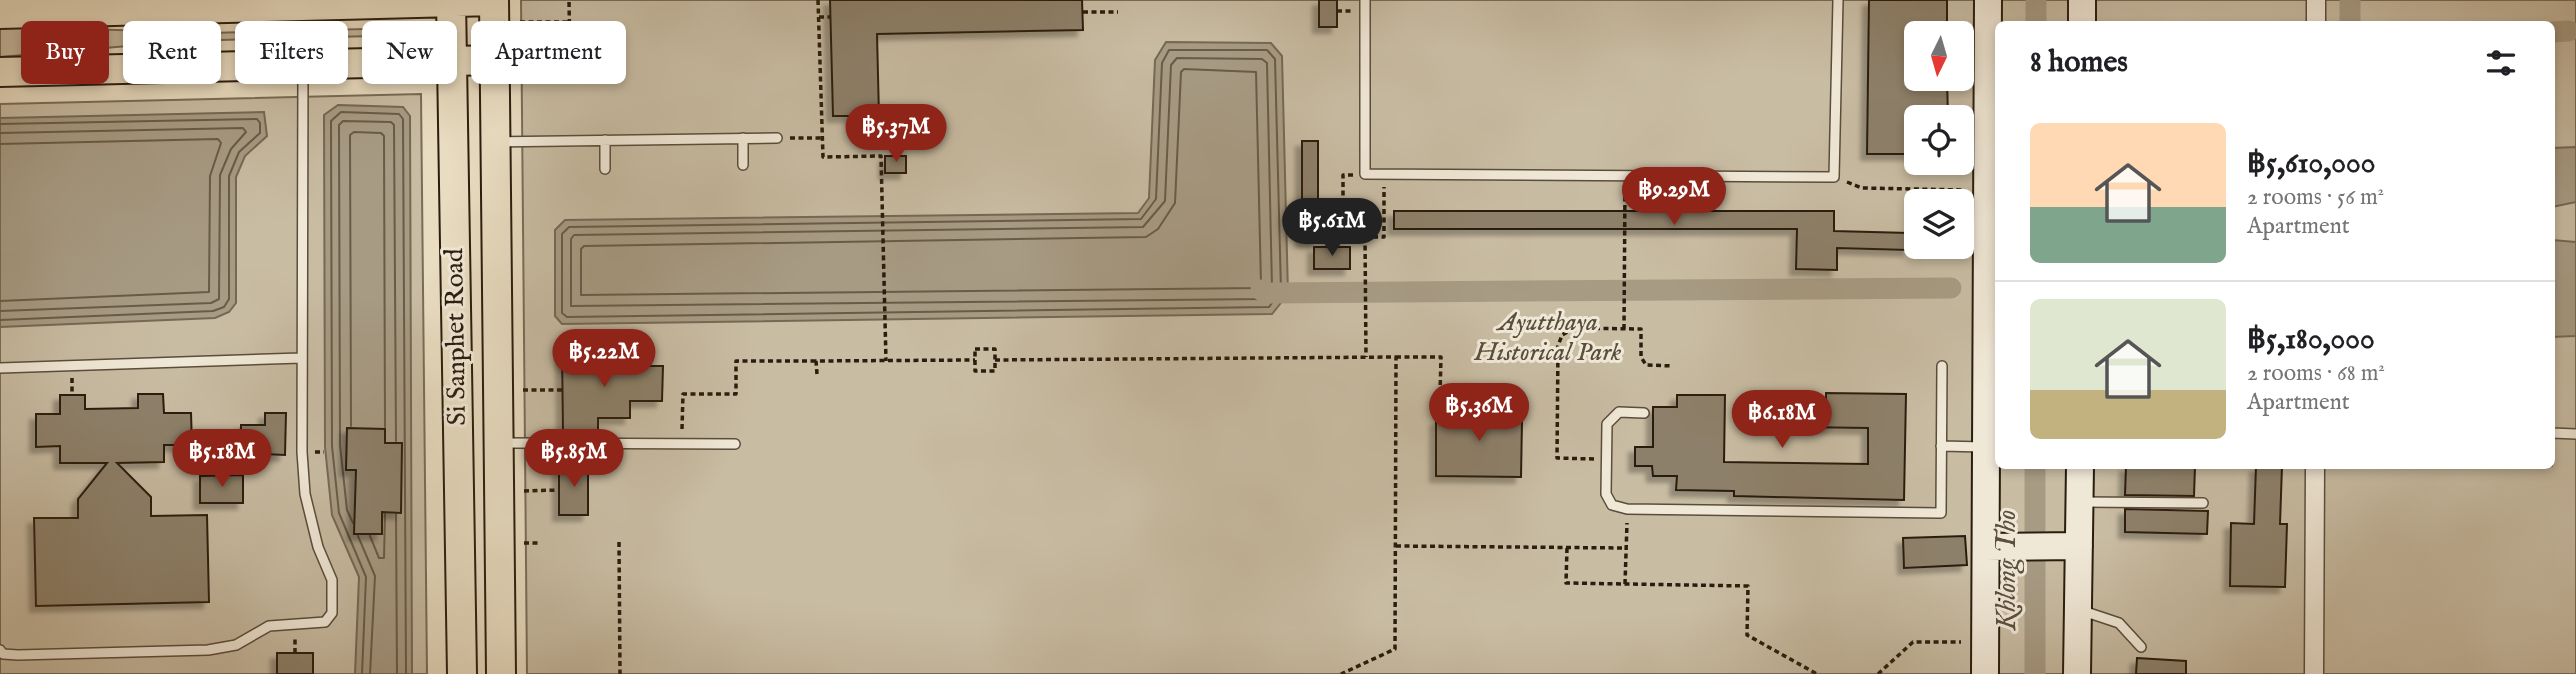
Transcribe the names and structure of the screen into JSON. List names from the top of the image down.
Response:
{
  "streets": {
    "main road": ["Si Sanphet Road"]
  },
  "water": ["Khlong Tho"],
  "parks": ["Ayutthaya Historical Park"],
  "north": "bottom",
  "page": {
    "chip": [
      "Buy",
      "Rent",
      "Filters",
      "New",
      "Apartment"
    ],
    "heading": "8 homes",
    "price": [
      "฿5.37M",
      "฿9.29M",
      "฿5.61M",
      "฿5.22M",
      "฿5.36M",
      "฿6.18M",
      "฿5.18M",
      "฿5.85M"
    ],
    "list": [
      {
        "name": "฿5,610,000",
        "note": "2 rooms · 56 m² · Apartment"
      },
      {
        "name": "฿5,180,000",
        "note": "2 rooms · 68 m² · Apartment"
      }
    ]
  }
}
